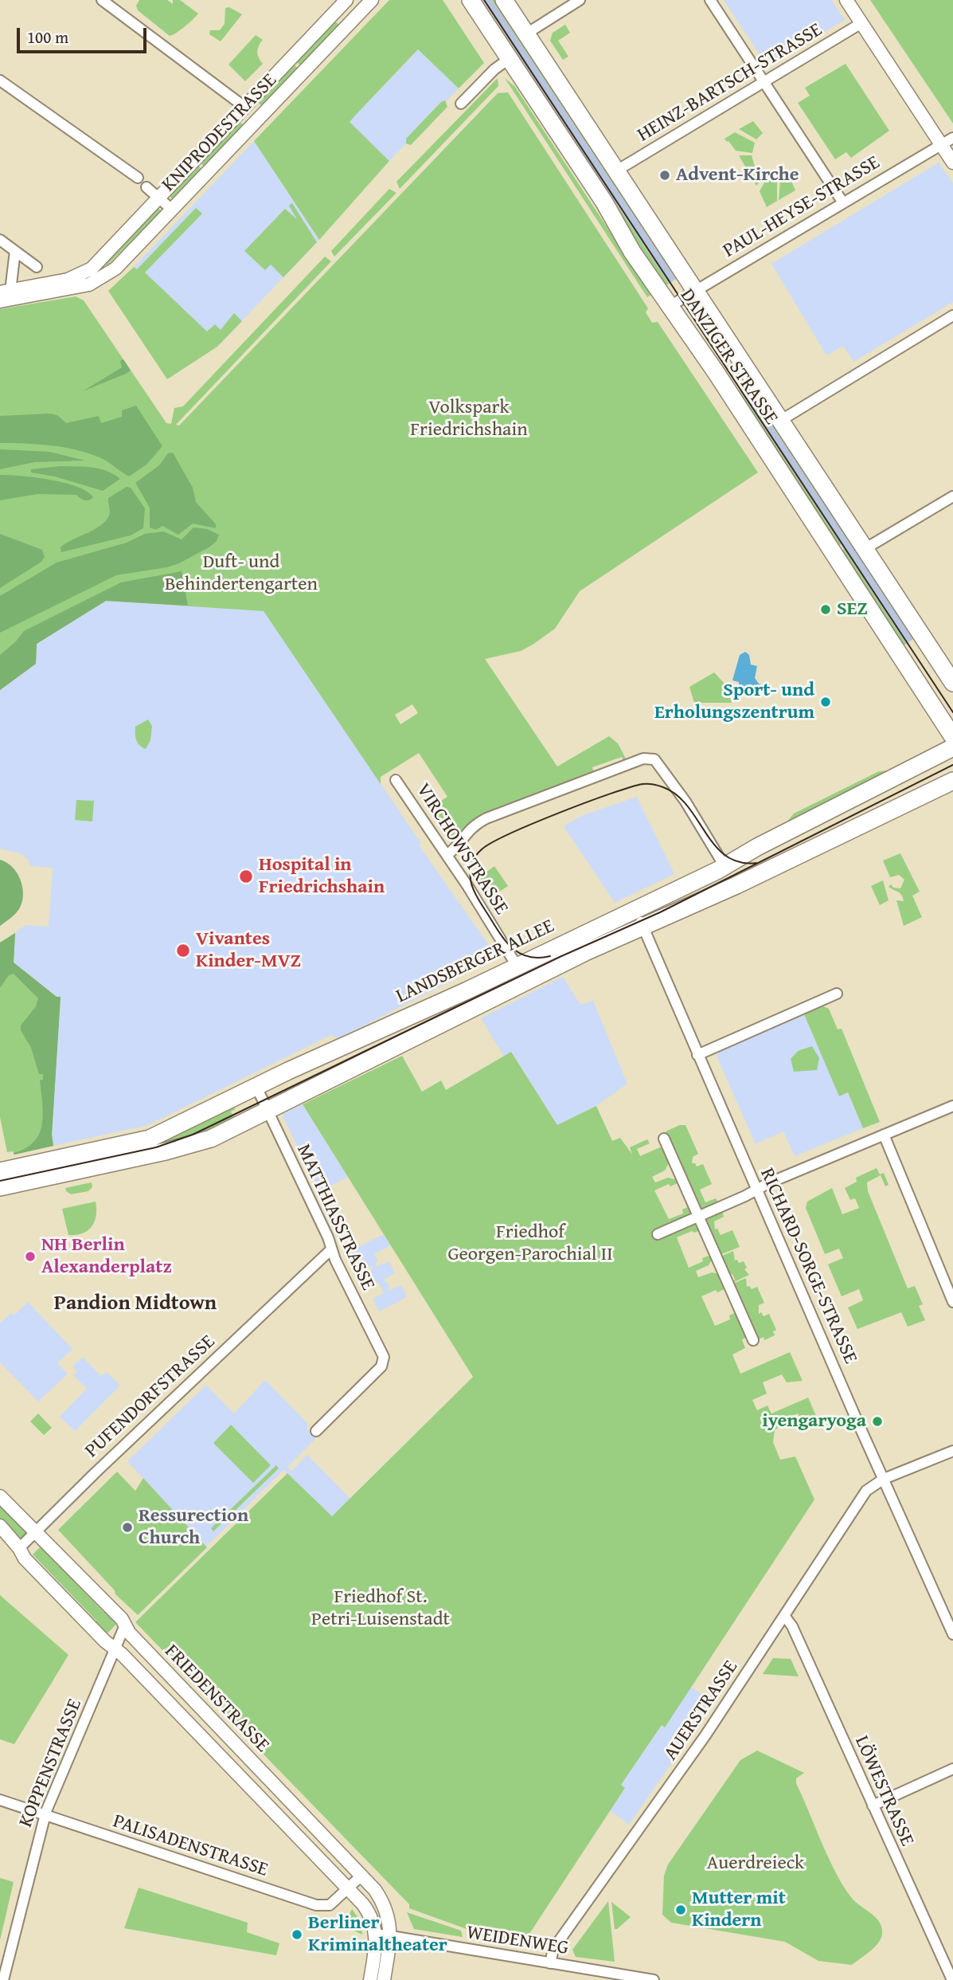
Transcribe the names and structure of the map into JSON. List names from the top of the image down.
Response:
{
  "streets": {
    "main road": ["DANZIGER STRASSE", "LANDSBERGER ALLEE"],
    "street": [
      "HEINZ-BARTSCH-STRASSE",
      "KNIPRODESTRASSE",
      "PAUL-HEYSE-STRASSE",
      "VIRCHOWSTRASSE",
      "MATTHIASSTRASSE",
      "RICHARD-SORGE-STRASSE",
      "PUFENDORFSTRASSE",
      "FRIEDENSTRASSE",
      "AUERSTRASSE",
      "KOPPENSTRASSE",
      "LÖWESTRASSE",
      "PALISADENSTRASSE",
      "WEIDENWEG"
    ]
  },
  "crossings": [
    ["HEINZ-BARTSCH-STRASSE", "DANZIGER STRASSE"],
    ["PAUL-HEYSE-STRASSE", "DANZIGER STRASSE"],
    ["VIRCHOWSTRASSE", "LANDSBERGER ALLEE"],
    ["LANDSBERGER ALLEE", "MATTHIASSTRASSE"],
    ["LANDSBERGER ALLEE", "RICHARD-SORGE-STRASSE"],
    ["MATTHIASSTRASSE", "PUFENDORFSTRASSE"],
    ["RICHARD-SORGE-STRASSE", "AUERSTRASSE"],
    ["PUFENDORFSTRASSE", "FRIEDENSTRASSE"],
    ["FRIEDENSTRASSE", "KOPPENSTRASSE"],
    ["FRIEDENSTRASSE", "PALISADENSTRASSE"],
    ["FRIEDENSTRASSE", "WEIDENWEG"],
    ["AUERSTRASSE", "LÖWESTRASSE"],
    ["AUERSTRASSE", "WEIDENWEG"],
    ["KOPPENSTRASSE", "PALISADENSTRASSE"]
  ],
  "districts": ["Pandion Midtown"],
  "parks": [
    "Volkspark Friedrichshain",
    "Duft- und Behindertengarten",
    "Friedhof Georgen-Parochial II",
    "Friedhof St. Petri-Luisenstadt",
    "Auerdreieck"
  ],
  "places": [
    "Advent-Kirche",
    "SEZ",
    "Sport- und Erholungszentrum",
    "Hospital in Friedrichshain",
    "Vivantes Kinder-MVZ",
    "NH Berlin Alexanderplatz",
    "iyengaryoga",
    "Ressurection Church",
    "Mutter mit Kindern",
    "Berliner Kriminaltheater"
  ],
  "scale_bar": "100 m"
}
